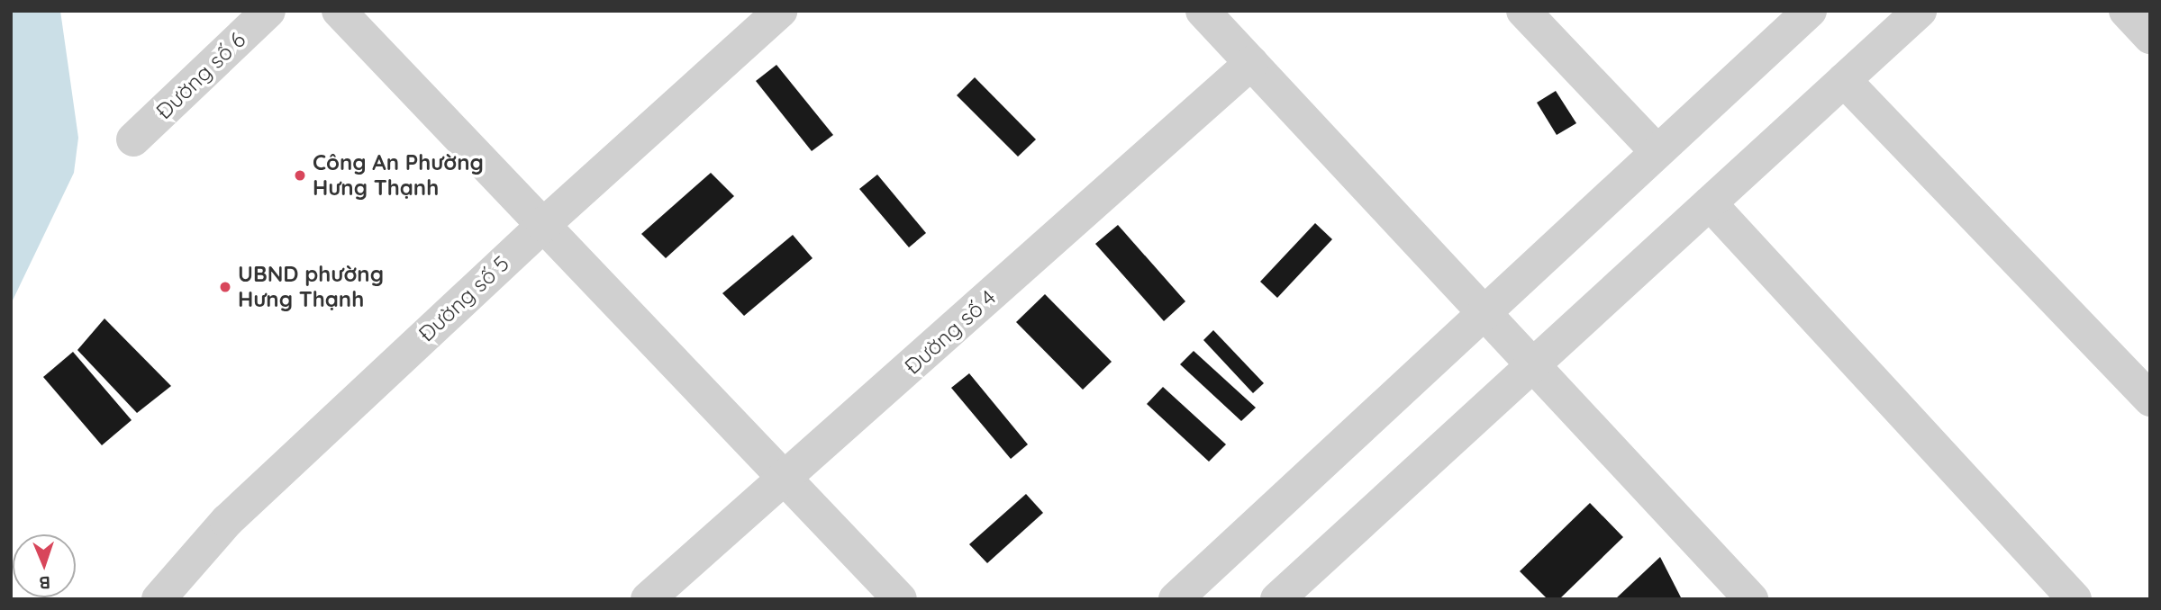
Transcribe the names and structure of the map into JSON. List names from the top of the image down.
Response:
{
  "streets": {
    "street": ["Đường số 6", "Đường số 5", "Đường số 4"]
  },
  "places": ["Công An Phường Hưng Thạnh", "UBND phường Hưng Thạnh"],
  "north": "bottom"
}
